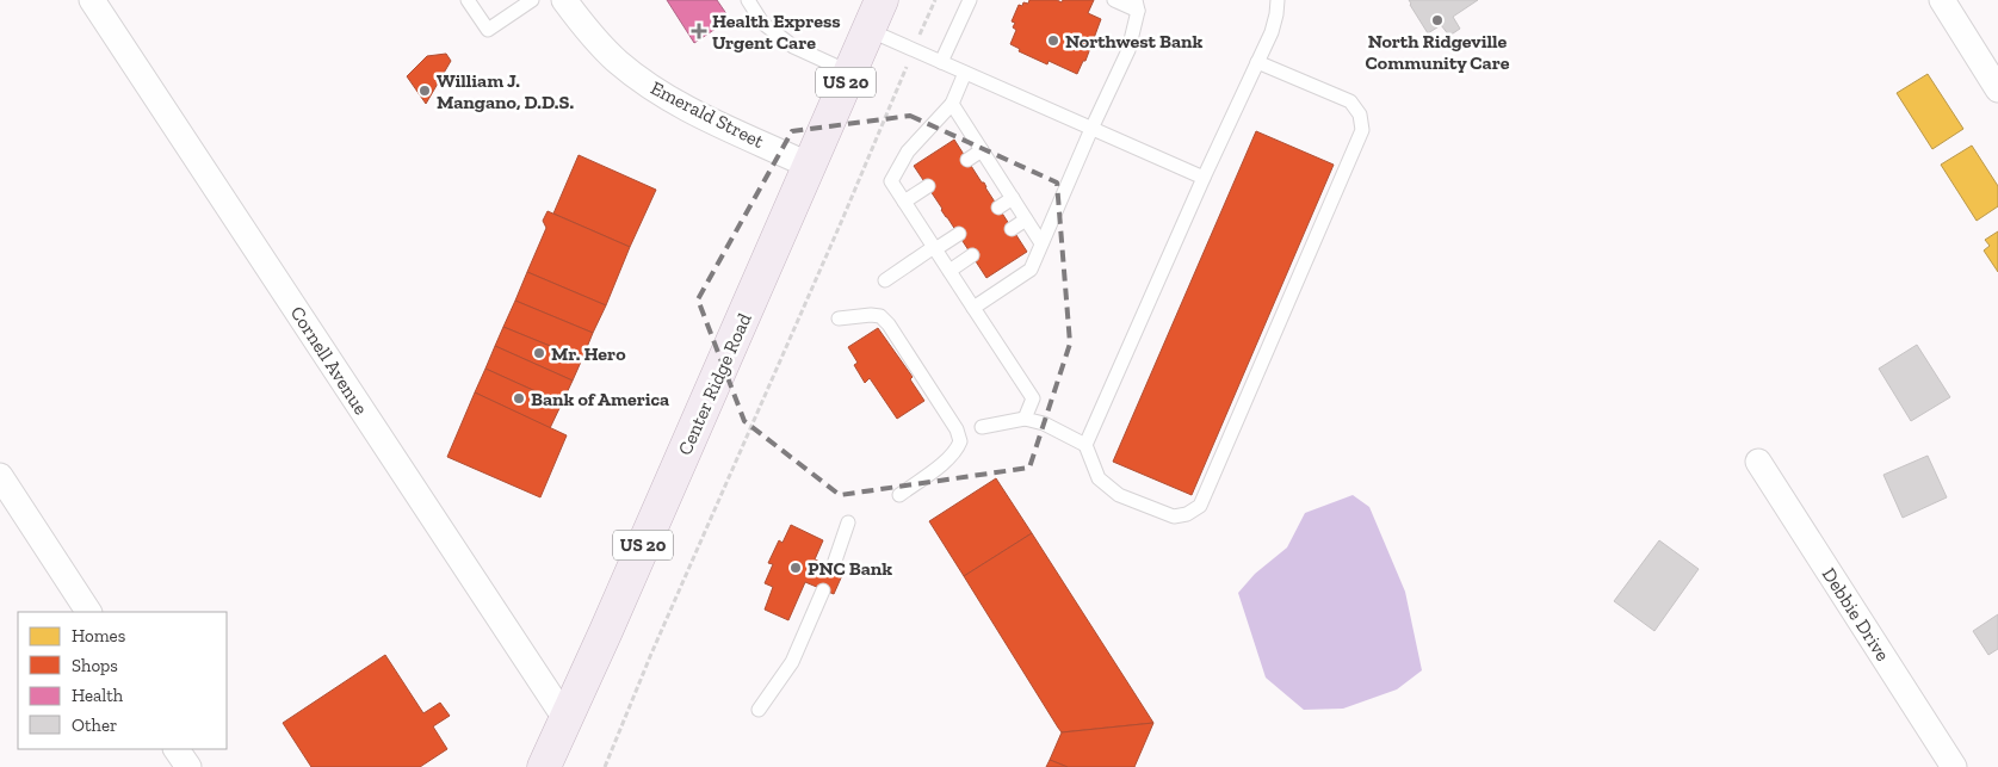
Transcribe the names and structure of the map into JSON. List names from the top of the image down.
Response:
{
  "streets": {
    "main road": ["US 20", "Center Ridge Road"],
    "street": ["Emerald Street", "Cornell Avenue", "Debbie Drive"]
  },
  "crossings": [
    ["Emerald Street", "Center Ridge Road"],
    ["Cornell Avenue", "Center Ridge Road"]
  ],
  "places": {
    "other": [
      "North Ridgeville Community Care",
      "Northwest Bank",
      "William J. Mangano, D.D.S.",
      "Mr. Hero",
      "Bank of America",
      "PNC Bank"
    ],
    "health": ["Health Express Urgent Care"]
  },
  "legend": [
    "Homes",
    "Shops",
    "Health",
    "Other"
  ]
}
